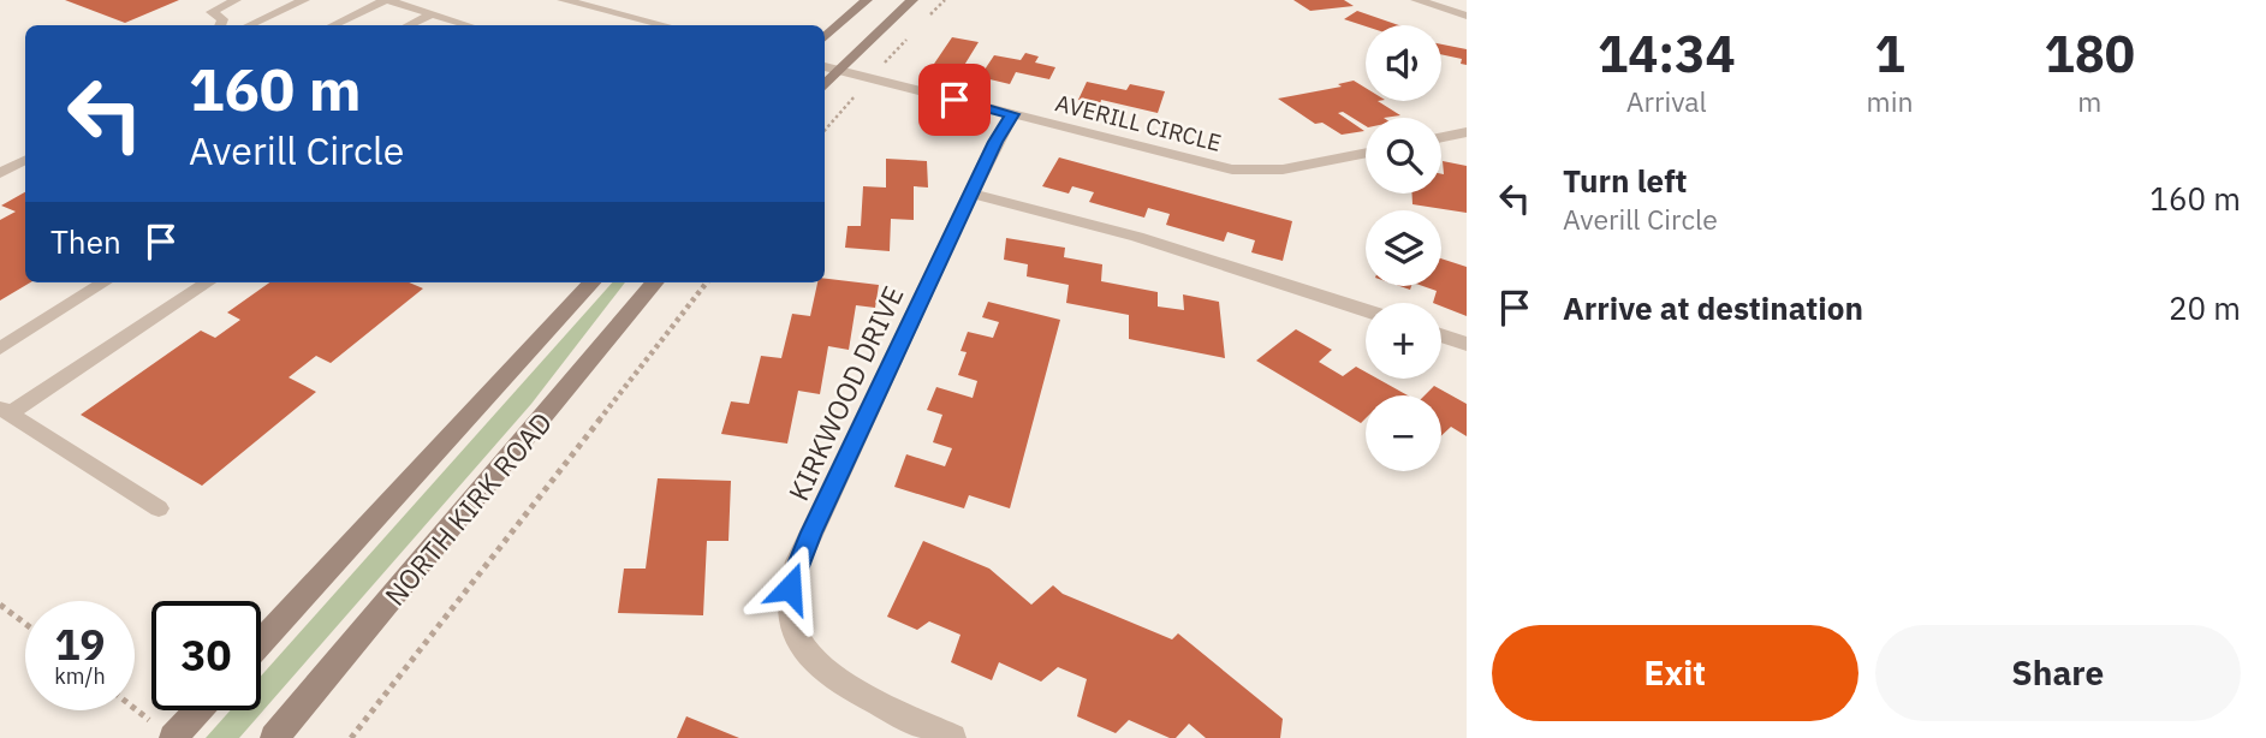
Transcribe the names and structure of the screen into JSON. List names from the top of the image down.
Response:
{
  "streets": {
    "main road": ["NORTH KIRK ROAD"],
    "street": ["AVERILL CIRCLE", "KIRKWOOD DRIVE"]
  },
  "crossings": [
    ["AVERILL CIRCLE", "KIRKWOOD DRIVE"]
  ],
  "page": {
    "eta": [
      "14:34",
      "Arrival",
      "1",
      "min",
      "180",
      "m"
    ],
    "map_buttons": ["+", "−"],
    "turn": ["160 m", "Averill Circle"],
    "list": [
      {
        "name": "Turn left",
        "note": "Averill Circle",
        "value": "160 m"
      },
      {
        "name": "Arrive at destination",
        "value": "20 m"
      }
    ],
    "then": "Then",
    "speed": "19 km/h",
    "limit": "30",
    "buttons": ["Exit", "Share"]
  }
}
